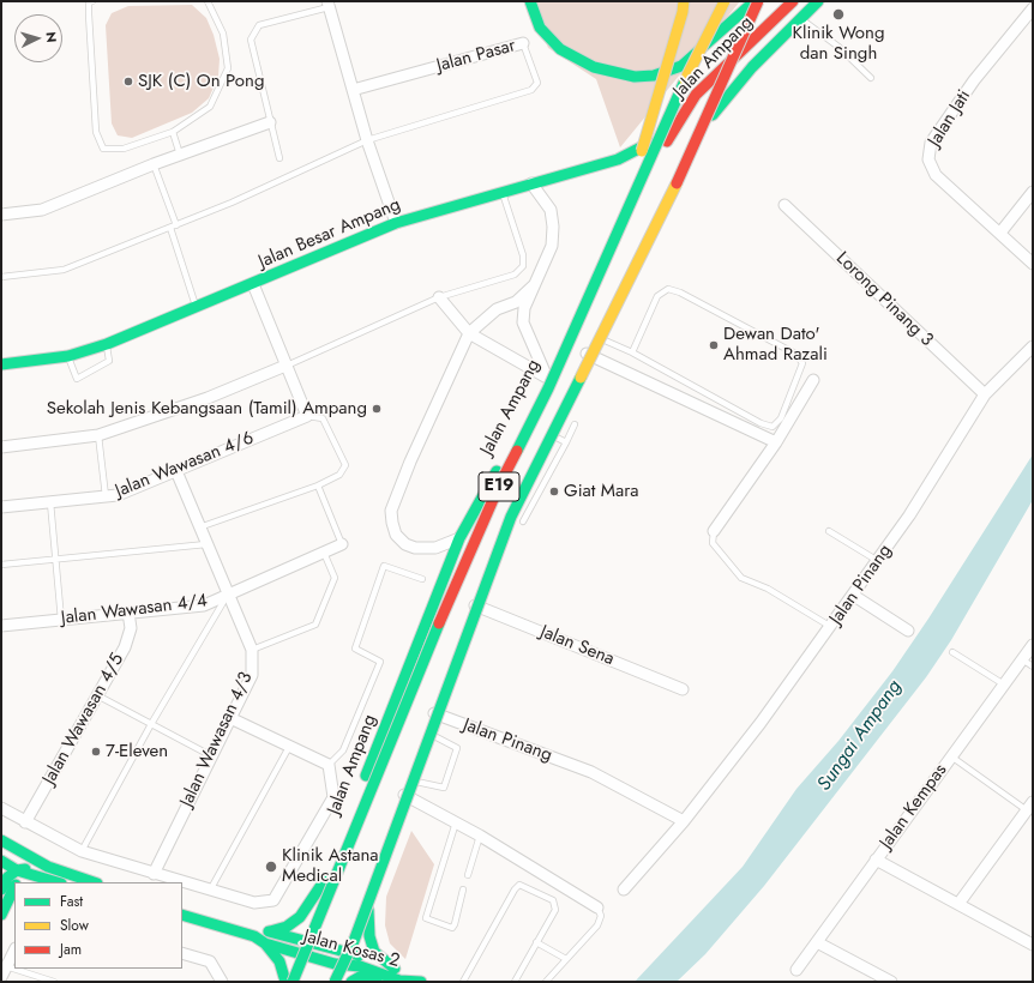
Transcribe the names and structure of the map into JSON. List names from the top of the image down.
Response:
{
  "streets": {
    "main road": [
      "Jalan Ampang",
      "Jalan Besar Ampang",
      "E19",
      "Jalan Kosas 2"
    ],
    "street": [
      "Jalan Pasar",
      "Jalan Jati",
      "Lorong Pinang 3",
      "Jalan Wawasan 4/6",
      "Jalan Pinang",
      "Jalan Wawasan 4/4",
      "Jalan Sena",
      "Jalan Wawasan 4/5",
      "Jalan Wawasan 4/3",
      "Jalan Kempas"
    ]
  },
  "crossings": [
    ["Jalan Ampang", "Jalan Besar Ampang"],
    ["Jalan Ampang", "E19"],
    ["Jalan Ampang", "Jalan Pinang"],
    ["Jalan Ampang", "Jalan Sena"],
    ["Jalan Ampang", "Jalan Kosas 2"],
    ["Lorong Pinang 3", "Jalan Pinang"],
    ["Jalan Wawasan 4/6", "Jalan Wawasan 4/3"],
    ["Jalan Wawasan 4/4", "Jalan Wawasan 4/5"],
    ["Jalan Wawasan 4/4", "Jalan Wawasan 4/3"]
  ],
  "water": ["Sungai Ampang"],
  "places": [
    "Klinik Wong dan Singh",
    "SJK (C) On Pong",
    "Dewan Dato' Ahmad Razali",
    "Sekolah Jenis Kebangsaan (Tamil) Ampang",
    "Giat Mara",
    "7-Eleven",
    "Klinik Astana Medical"
  ],
  "legend": ["Fast", "Slow", "Jam"],
  "north": "right"
}
